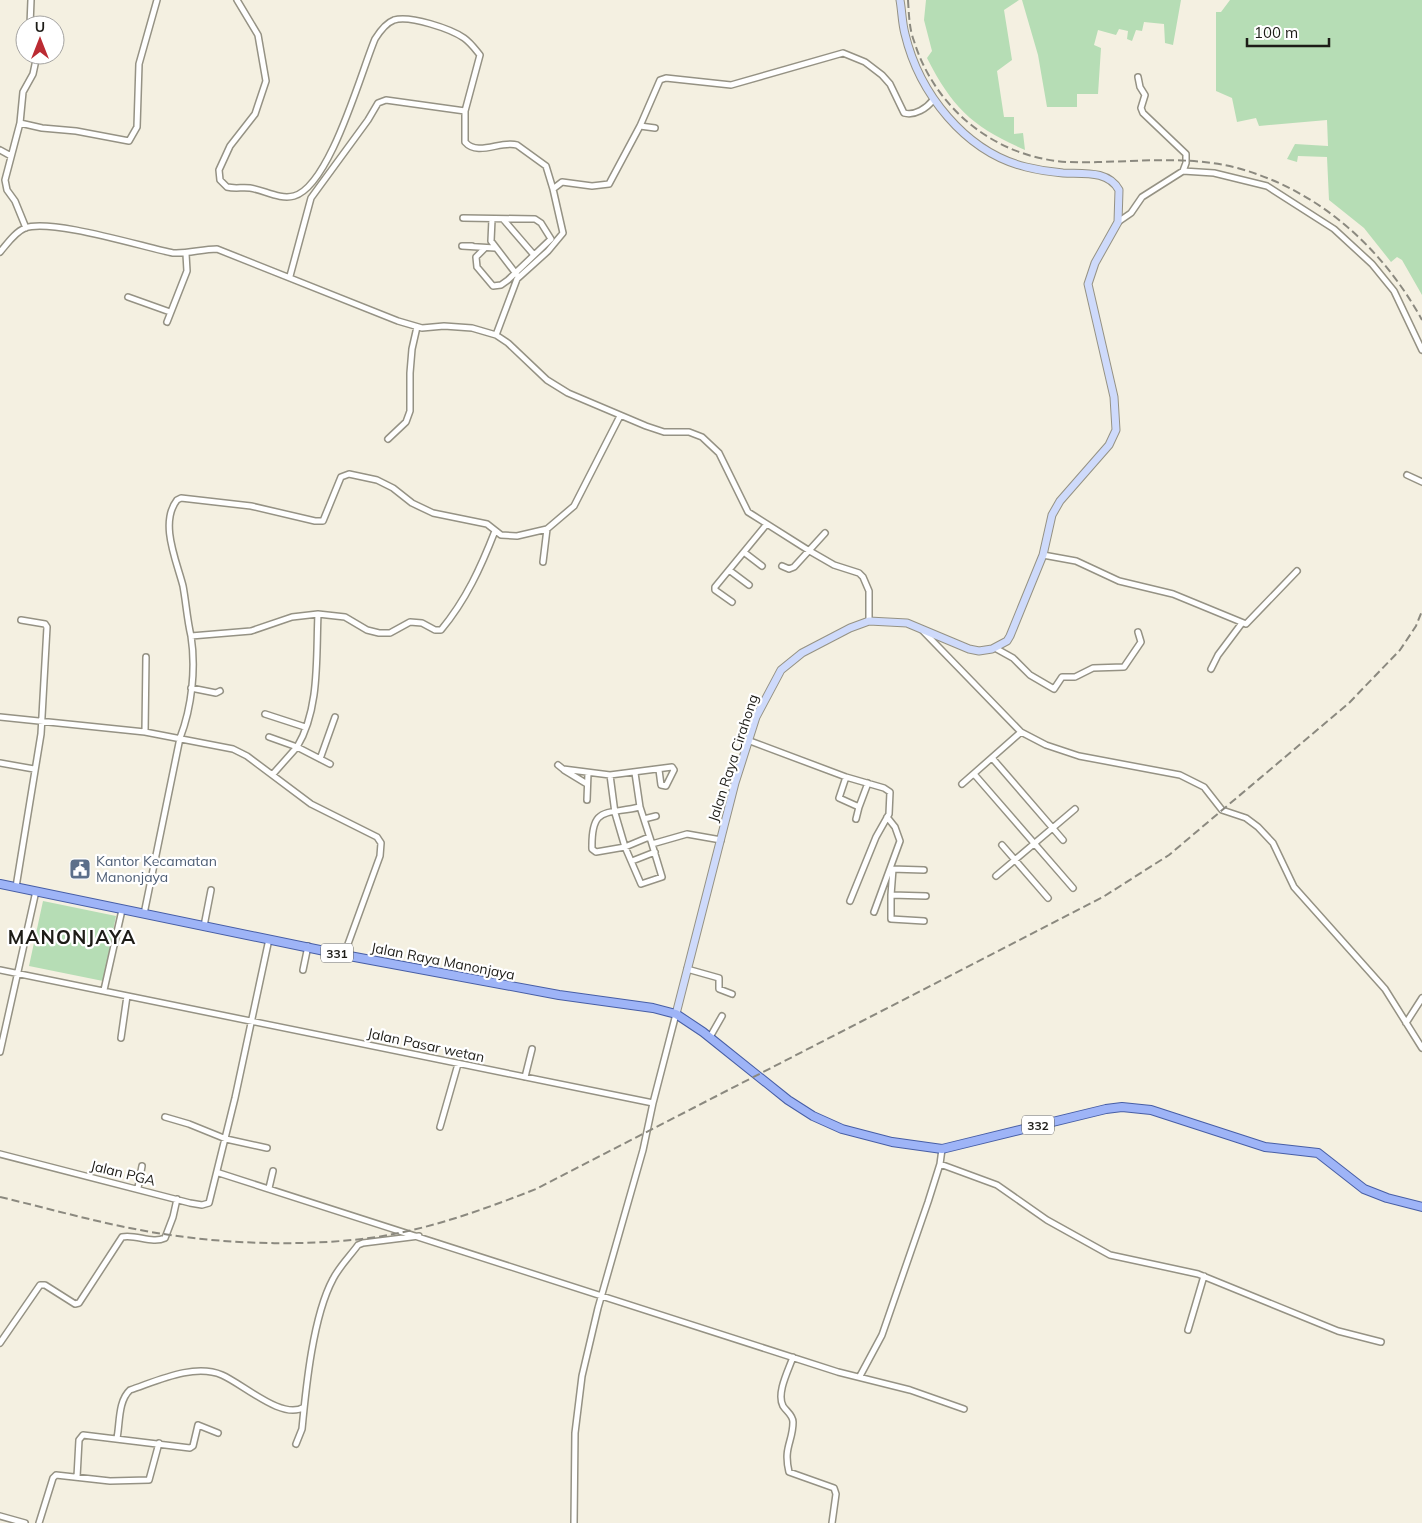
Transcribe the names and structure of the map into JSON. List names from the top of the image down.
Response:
{
  "streets": {
    "main road": ["331", "Jalan Raya Manonjaya", "332"],
    "street": ["Jalan Raya Cirahong", "Jalan Pasar wetan", "Jalan PGA"]
  },
  "crossings": [
    ["Jalan Raya Cirahong", "Jalan Raya Manonjaya"],
    ["Jalan Raya Cirahong", "332"],
    ["Jalan Raya Manonjaya", "332"]
  ],
  "districts": ["MANONJAYA"],
  "places": {
    "public building": ["Kantor Kecamatan Manonjaya"]
  },
  "scale_bar": "100 m",
  "north": "top"
}
